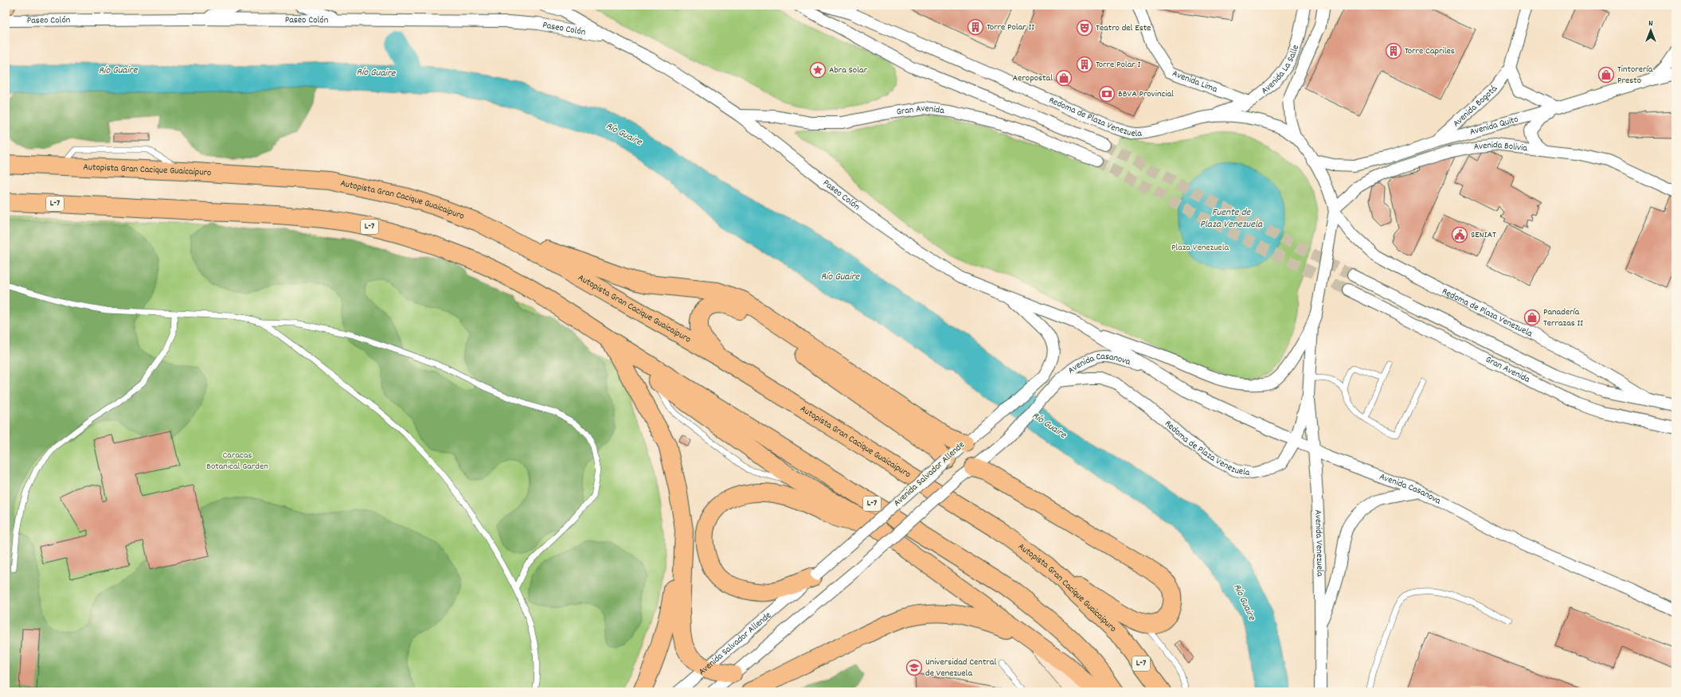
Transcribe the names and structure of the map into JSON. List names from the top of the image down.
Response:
{
  "streets": {
    "highway": ["Autopista Gran Cacique Guaicaipuro", "L-7"],
    "street": [
      "Paseo Colón",
      "Avenida La Salle",
      "Avenida Lima",
      "Avenida Bogotá",
      "Gran Avenida",
      "Redoma de Plaza Venezuela",
      "Avenida Quito",
      "Avenida Bolivia",
      "Avenida Casanova",
      "Avenida Salvador Allende",
      "Avenida Venezuela"
    ]
  },
  "crossings": [
    ["Paseo Colón", "Gran Avenida"],
    ["Paseo Colón", "Redoma de Plaza Venezuela"],
    ["Paseo Colón", "Avenida Casanova"],
    ["Paseo Colón", "Avenida Salvador Allende"],
    ["Avenida La Salle", "Avenida Lima"],
    ["Avenida La Salle", "Redoma de Plaza Venezuela"],
    ["Avenida Bogotá", "Avenida Quito"],
    ["Gran Avenida", "Redoma de Plaza Venezuela"],
    ["Redoma de Plaza Venezuela", "Avenida Quito"],
    ["Redoma de Plaza Venezuela", "Avenida Bolivia"],
    ["Redoma de Plaza Venezuela", "Avenida Casanova"],
    ["Redoma de Plaza Venezuela", "Avenida Venezuela"],
    ["Avenida Casanova", "Avenida Venezuela"]
  ],
  "water": ["Río Guaire", "Fuente de Plaza Venezuela"],
  "parks": ["Plaza Venezuela", "Caracas Botanical Garden"],
  "places": {
    "building": ["Torre Polar II", "Torre Capriles", "Torre Polar I"],
    "theatre": ["Teatro del Este"],
    "place": ["Abra Solar"],
    "shop": ["Tintorería Presto", "Aeropostal", "Panadería Terrazas II"],
    "bank": ["BBVA Provincial"],
    "public building": ["SENIAT"],
    "school or university": ["Universidad Central de Venezuela"]
  },
  "north": "top"
}
